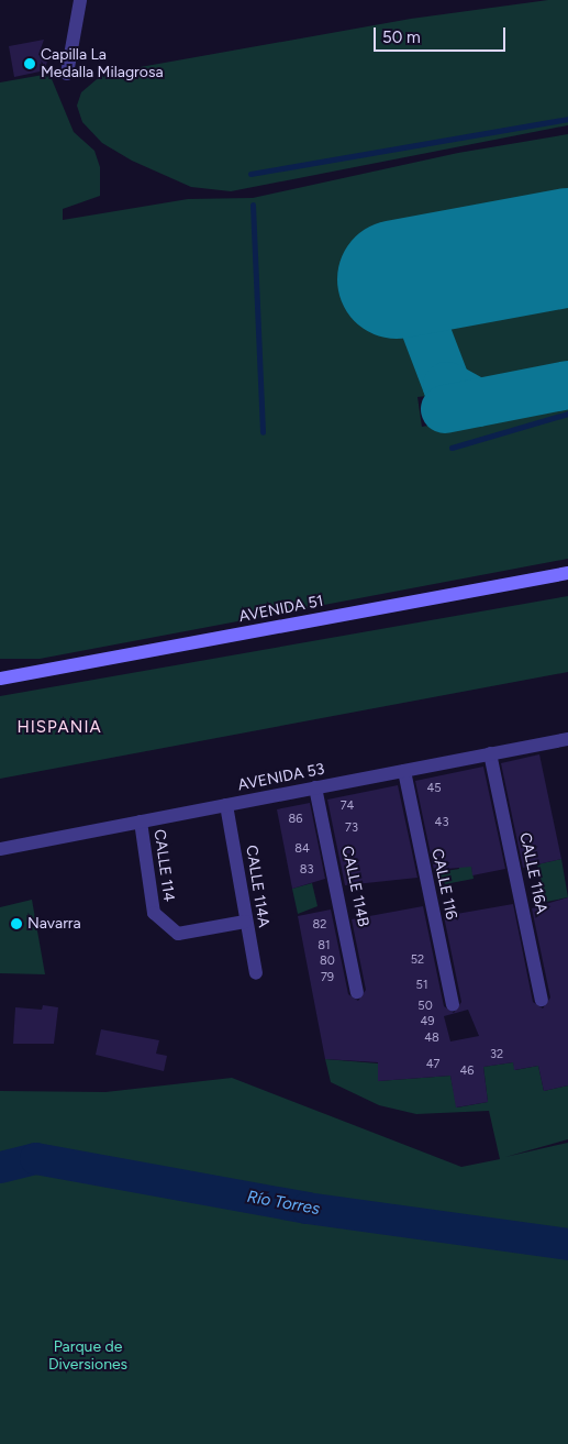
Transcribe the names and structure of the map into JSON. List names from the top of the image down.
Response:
{
  "streets": {
    "main road": ["AVENIDA 51"],
    "street": [
      "AVENIDA 53",
      "CALLE 114",
      "CALLE 116A",
      "CALLE 116",
      "CALLE 114A",
      "CALLE 114B"
    ]
  },
  "crossings": [
    ["AVENIDA 53", "CALLE 114"],
    ["AVENIDA 53", "CALLE 116A"],
    ["AVENIDA 53", "CALLE 116"],
    ["AVENIDA 53", "CALLE 114A"],
    ["AVENIDA 53", "CALLE 114B"],
    ["CALLE 114", "CALLE 114A"]
  ],
  "districts": ["HISPANIA"],
  "water": ["Río Torres"],
  "parks": ["Parque de Diversiones"],
  "places": ["Capilla La Medalla Milagrosa", "Navarra"],
  "house_numbers": [
    "45",
    "74",
    "86",
    "43",
    "73",
    "84",
    "83",
    "82",
    "81",
    "52",
    "80",
    "79",
    "51",
    "50",
    "49",
    "48",
    "32",
    "47",
    "46"
  ],
  "scale_bar": "50 m"
}
